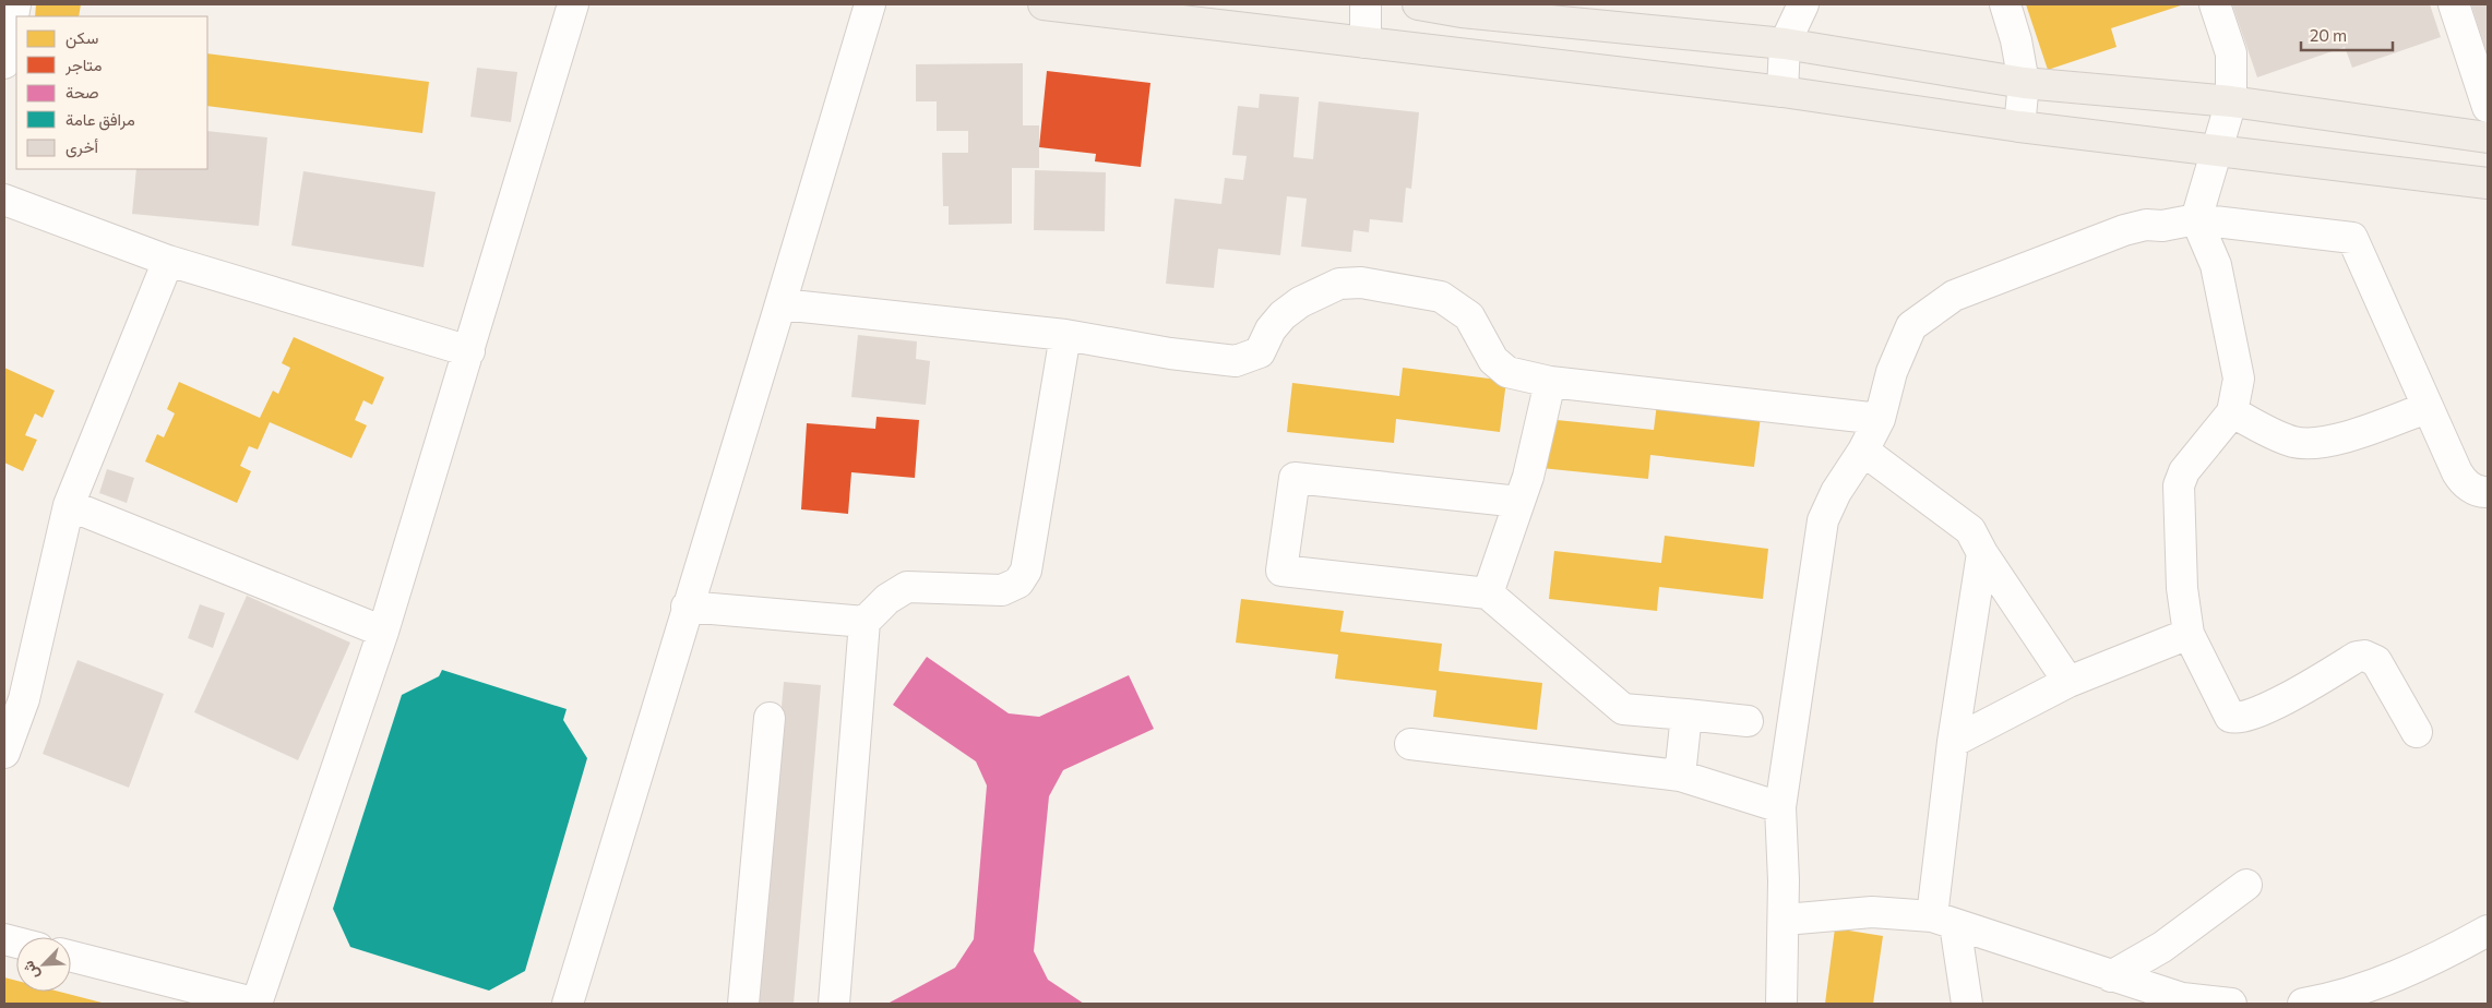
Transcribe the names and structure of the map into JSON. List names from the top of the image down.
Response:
{
  "legend": [
    "سكن",
    "متاجر",
    "صحة",
    "مرافق عامة",
    "أخرى"
  ],
  "scale_bar": "20 m",
  "north": "bottom left"
}
